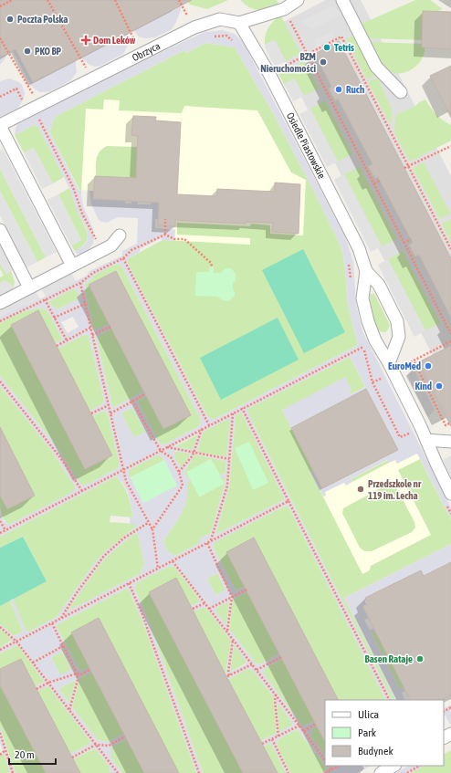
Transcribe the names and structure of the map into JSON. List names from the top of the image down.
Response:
{
  "streets": {
    "street": ["Obrzyca", "Osiedle Piastowskie"]
  },
  "crossings": [
    ["Obrzyca", "Osiedle Piastowskie"]
  ],
  "places": {
    "other": [
      "Poczta Polska",
      "Tetris",
      "PKO BP",
      "BZM Nieruchomości",
      "Ruch",
      "EuroMed",
      "Kind",
      "Przedszkole nr 119 im. Lecha",
      "Basen Rataje"
    ],
    "health": ["Dom Leków"]
  },
  "legend": ["Ulica", "Park", "Budynek"],
  "scale_bar": "20 m"
}
